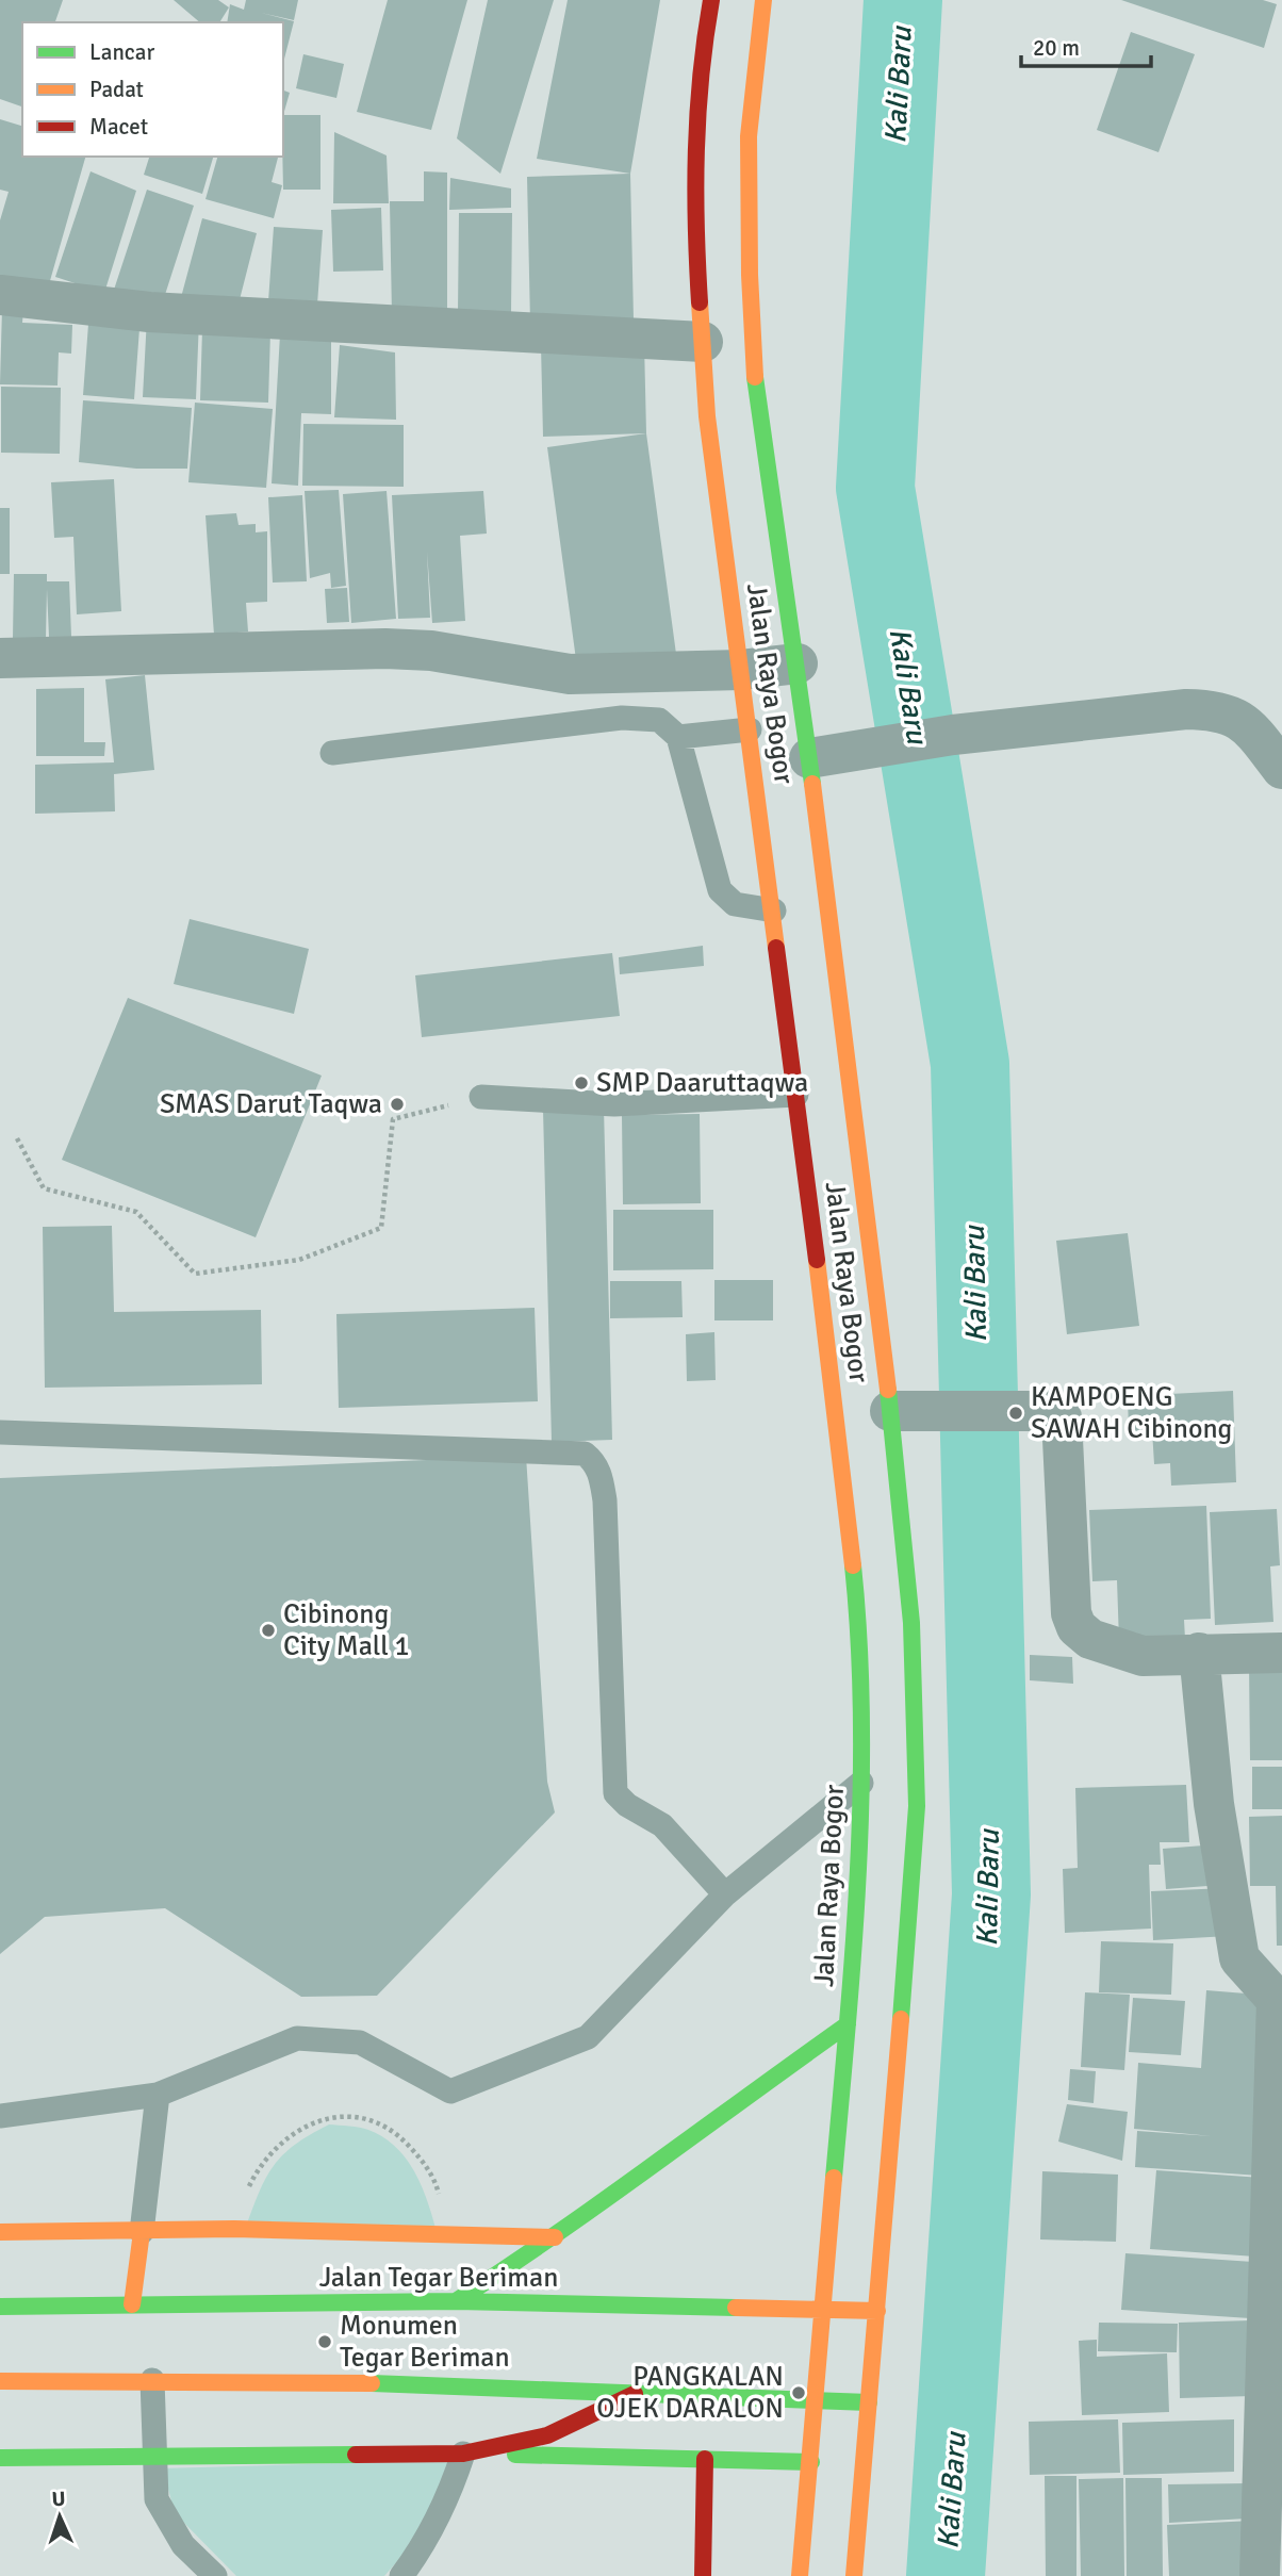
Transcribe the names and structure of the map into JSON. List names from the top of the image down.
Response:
{
  "streets": {
    "main road": ["Jalan Raya Bogor", "Jalan Tegar Beriman"]
  },
  "crossings": [
    ["Jalan Raya Bogor", "Jalan Tegar Beriman"]
  ],
  "water": ["Kali Baru"],
  "places": [
    "SMP Daaruttaqwa",
    "SMAS Darut Taqwa",
    "KAMPOENG SAWAH Cibinong",
    "Cibinong City Mall 1",
    "Monumen Tegar Beriman",
    "PANGKALAN OJEK DARALON"
  ],
  "legend": ["Lancar", "Padat", "Macet"],
  "scale_bar": "20 m",
  "north": "top"
}
